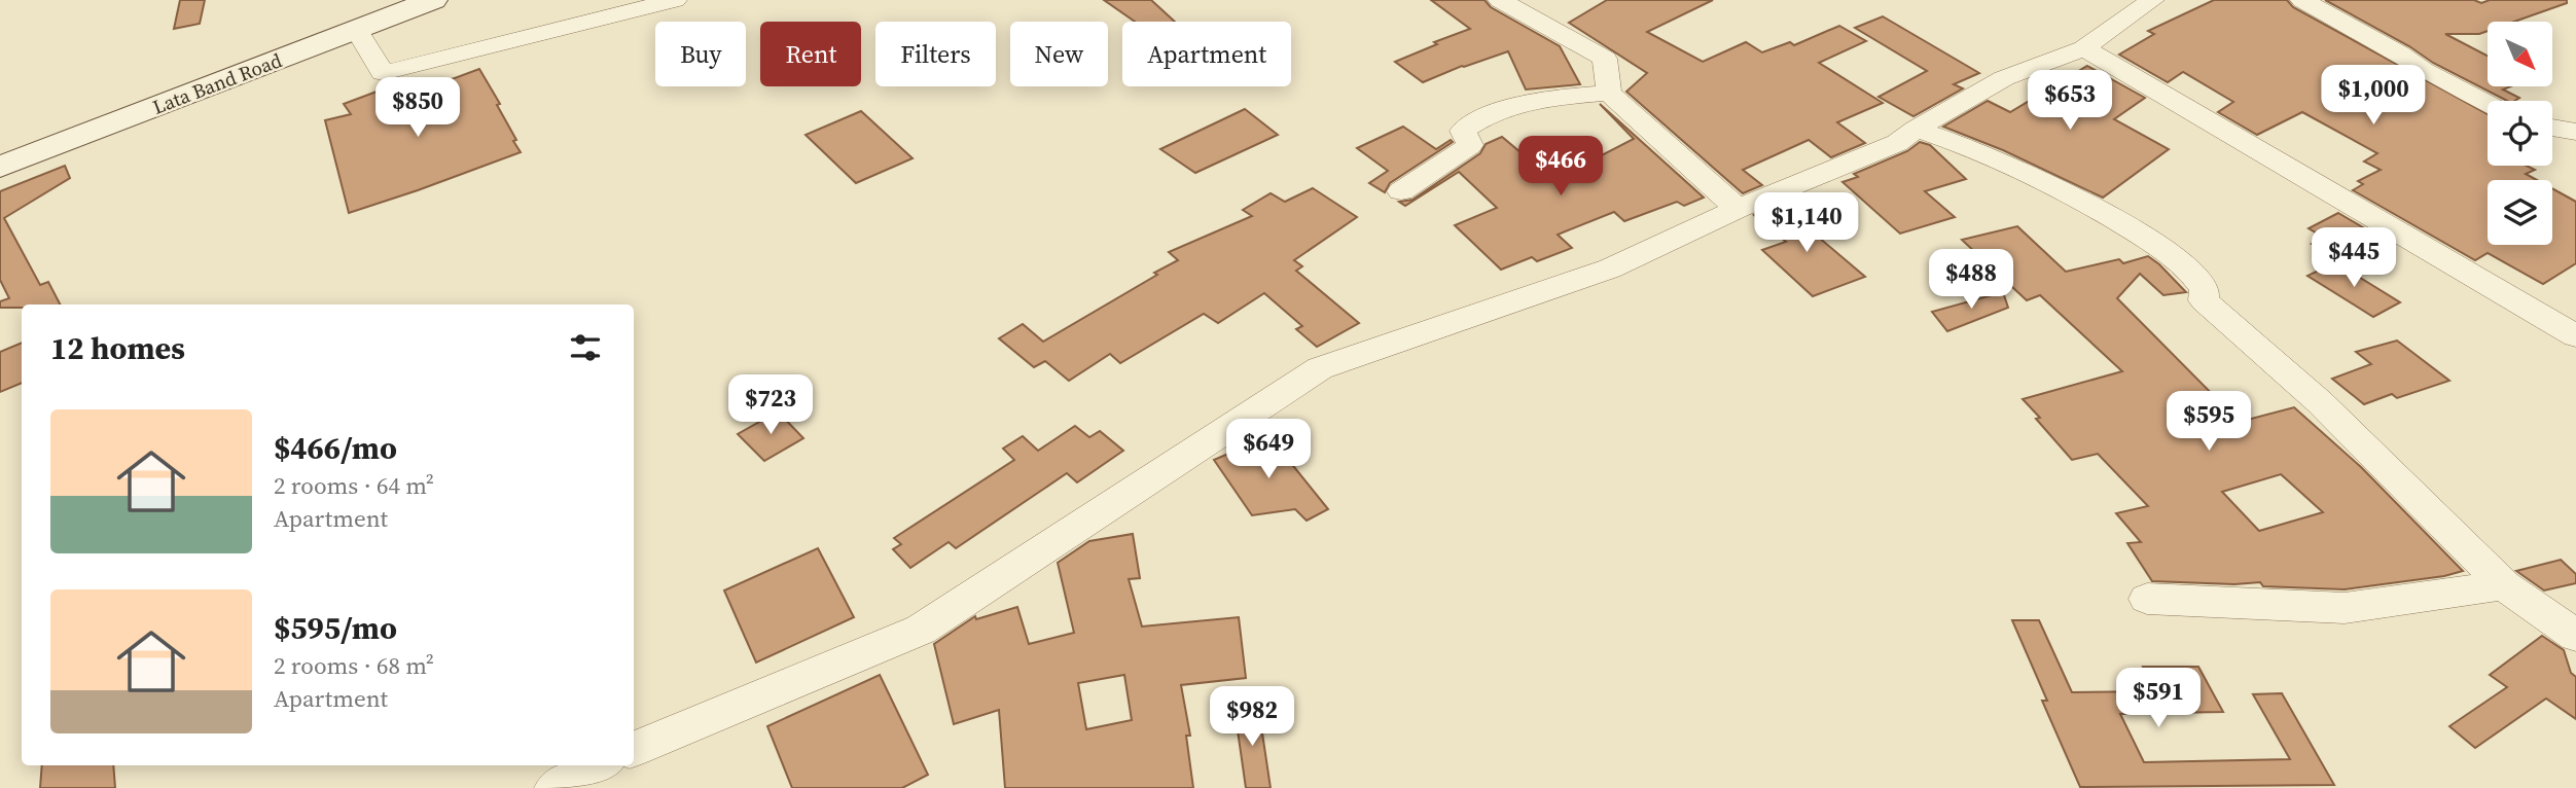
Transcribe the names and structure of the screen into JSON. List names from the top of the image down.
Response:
{
  "streets": {
    "main road": ["Lata Band Road"]
  },
  "north": "bottom right",
  "page": {
    "chip": [
      "Buy",
      "Rent",
      "Filters",
      "New",
      "Apartment"
    ],
    "price": [
      "$1,000",
      "$653",
      "$850",
      "$466",
      "$1,140",
      "$445",
      "$488",
      "$723",
      "$595",
      "$649",
      "$591",
      "$982"
    ],
    "heading": "12 homes",
    "list": [
      {
        "name": "$466/mo",
        "note": "2 rooms · 64 m² · Apartment"
      },
      {
        "name": "$595/mo",
        "note": "2 rooms · 68 m² · Apartment"
      }
    ]
  }
}
